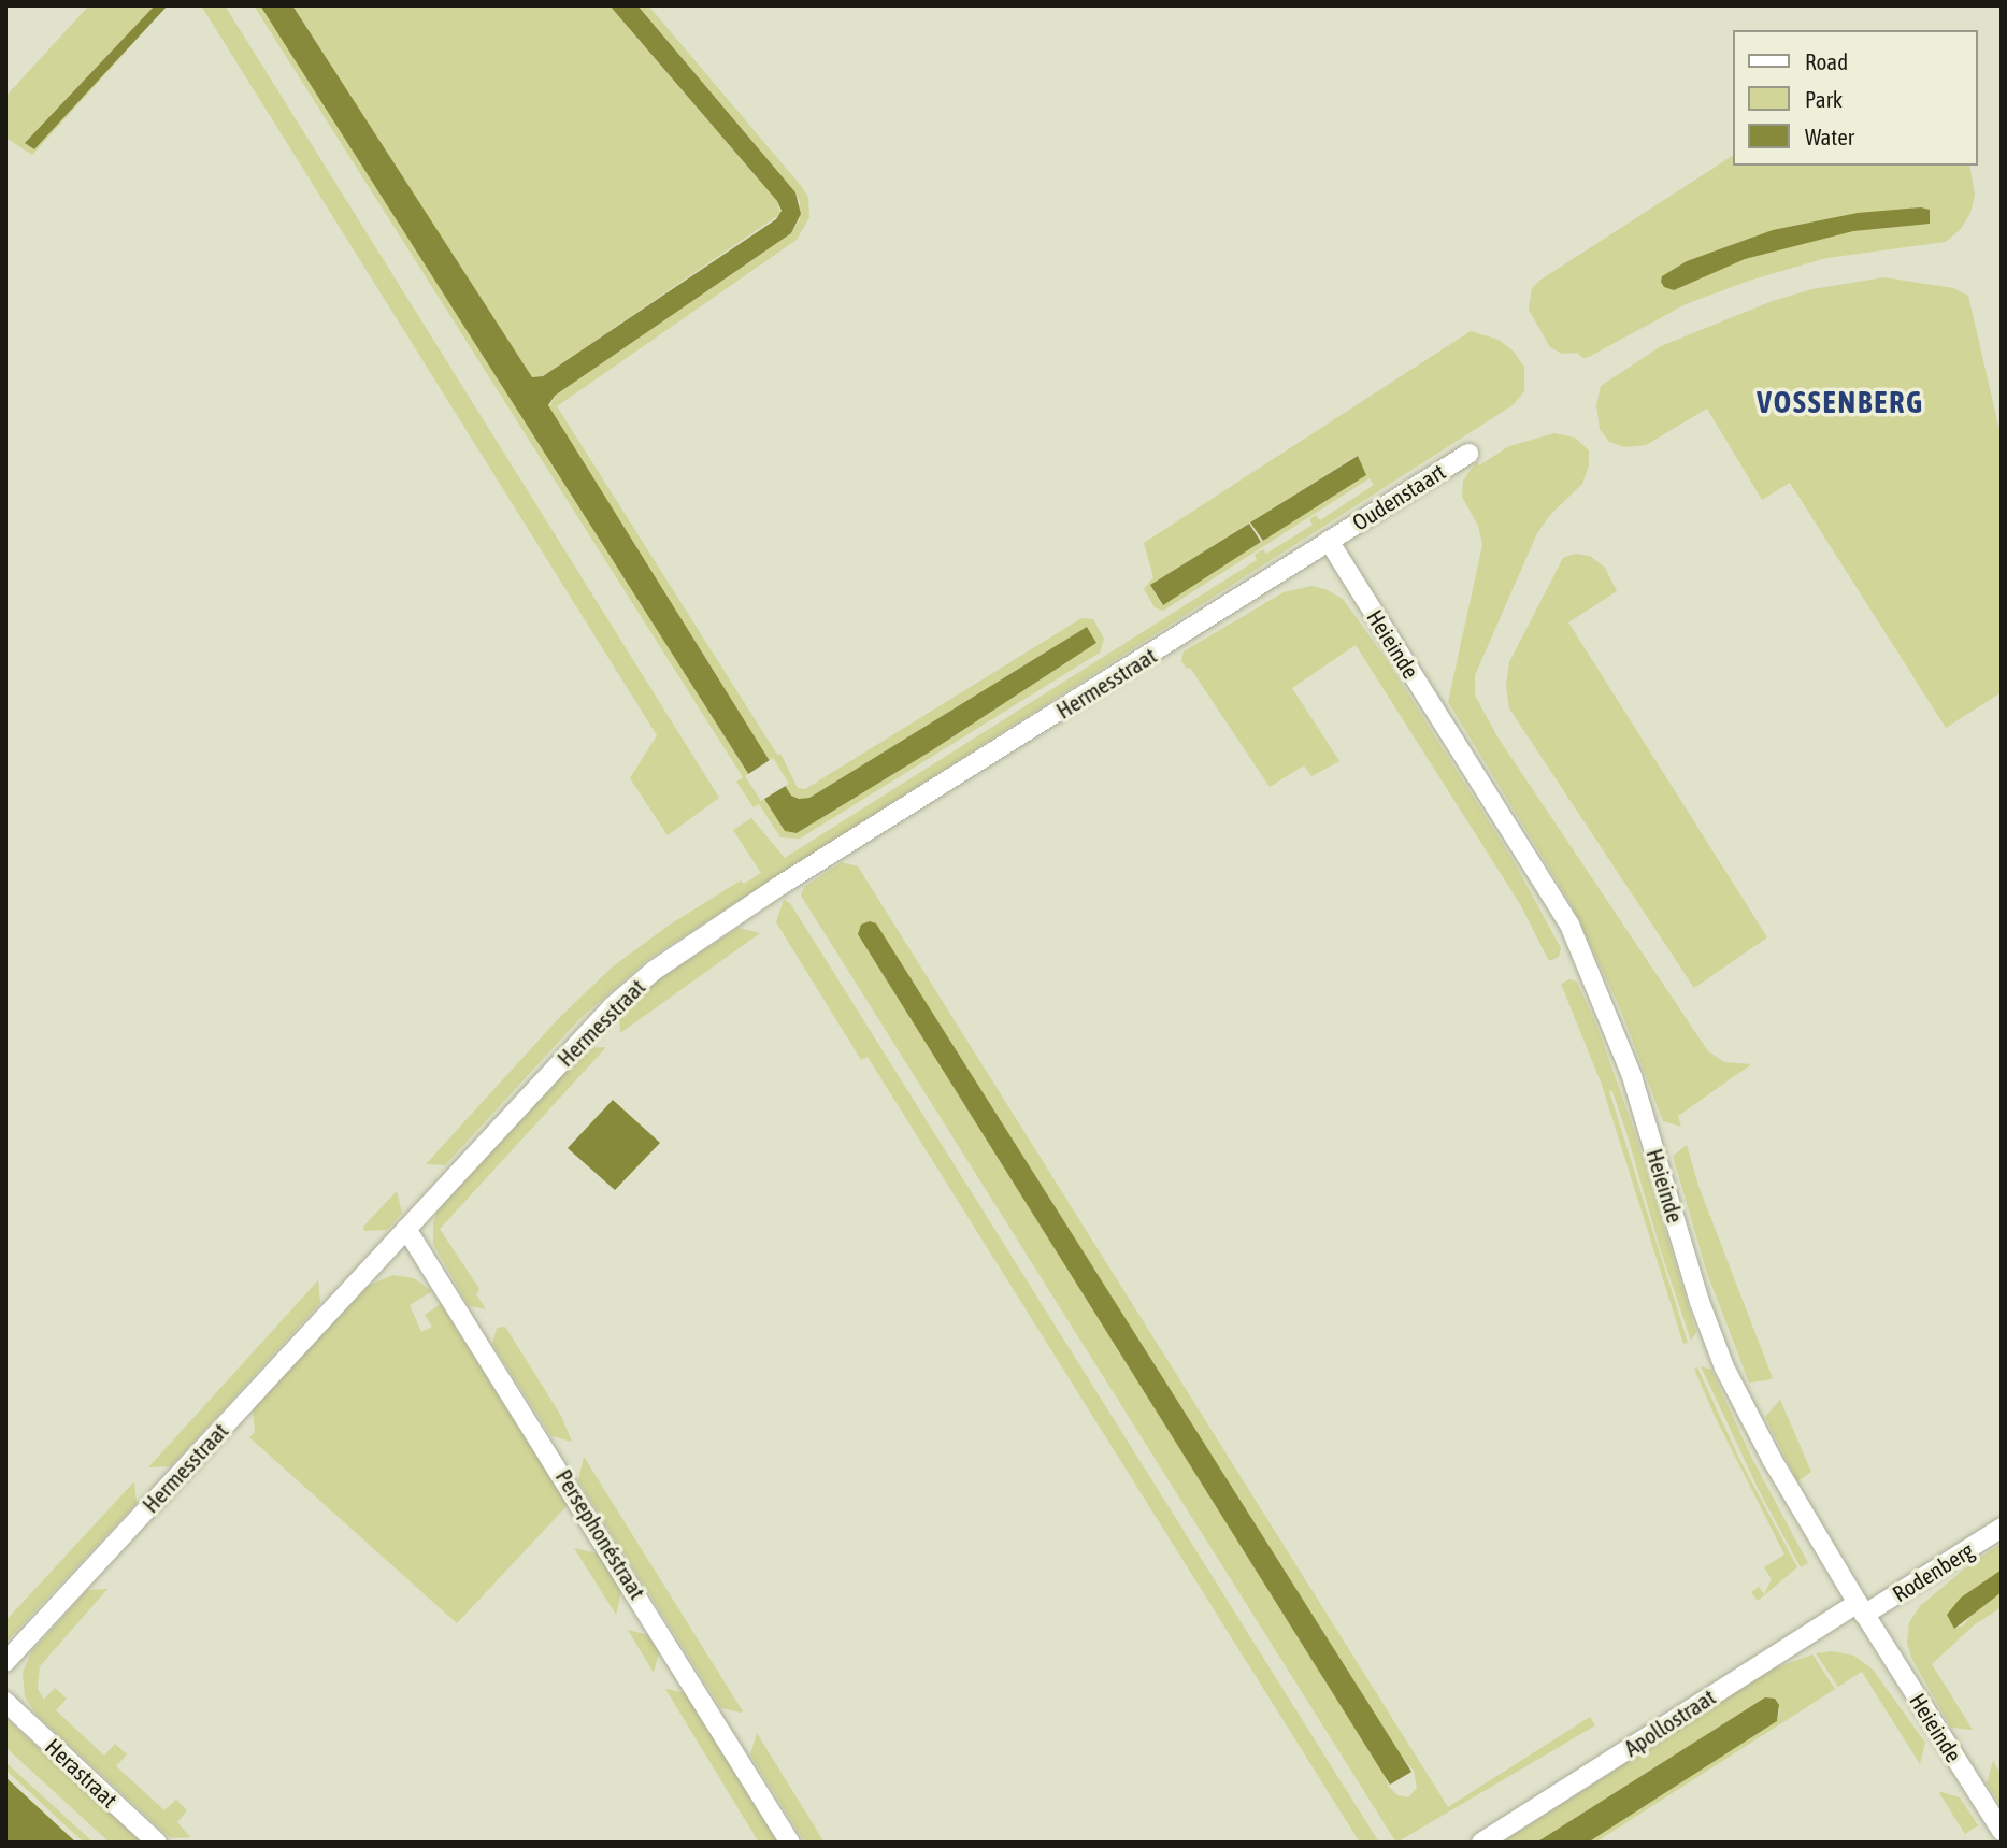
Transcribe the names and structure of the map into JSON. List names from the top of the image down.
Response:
{
  "streets": {
    "street": [
      "Oudenstaart",
      "Heieinde",
      "Hermesstraat",
      "Persephonéstraat",
      "Rodenberg",
      "Apollostraat",
      "Herastraat"
    ]
  },
  "crossings": [
    ["Oudenstaart", "Heieinde"],
    ["Oudenstaart", "Hermesstraat"],
    ["Heieinde", "Hermesstraat"],
    ["Heieinde", "Rodenberg"],
    ["Heieinde", "Apollostraat"],
    ["Hermesstraat", "Persephonéstraat"],
    ["Rodenberg", "Apollostraat"]
  ],
  "districts": ["VOSSENBERG"],
  "legend": ["Road", "Park", "Water"]
}
